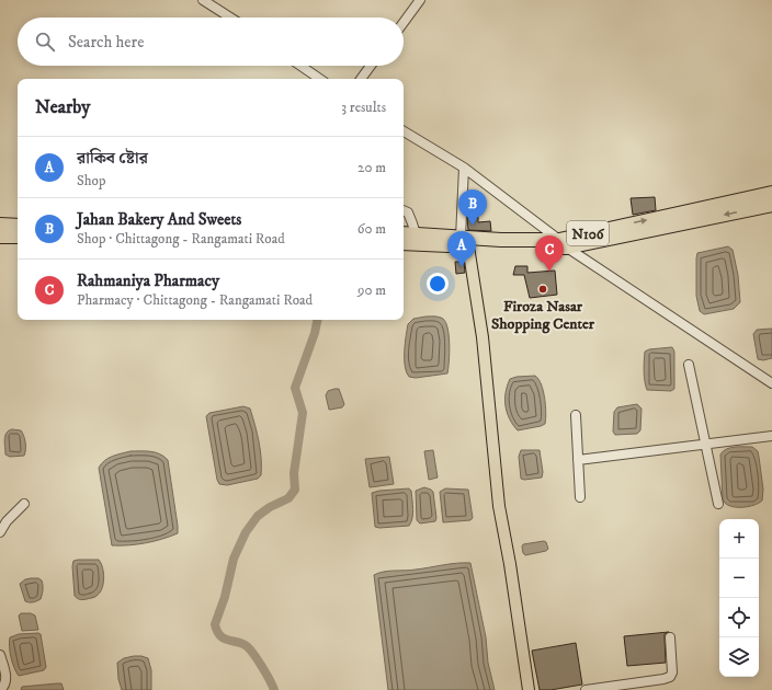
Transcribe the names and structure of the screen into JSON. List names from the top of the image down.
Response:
{
  "streets": {
    "highway": ["N106"]
  },
  "places": ["Firoza Nasar Shopping Center"],
  "page": {
    "search": "Search here",
    "heading": ["Nearby", "3 results"],
    "list": [
      {
        "mark": "A",
        "name": "রাকিব ষ্টোর",
        "note": "Shop",
        "value": "20 m"
      },
      {
        "mark": "B",
        "name": "Jahan Bakery And Sweets",
        "note": "Shop · Chittagong - Rangamati Road",
        "value": "60 m"
      },
      {
        "mark": "C",
        "name": "Rahmaniya Pharmacy",
        "note": "Pharmacy · Chittagong - Rangamati Road",
        "value": "90 m"
      }
    ],
    "pins": ["B", "A", "C"],
    "map_buttons": ["+", "−"]
  }
}
